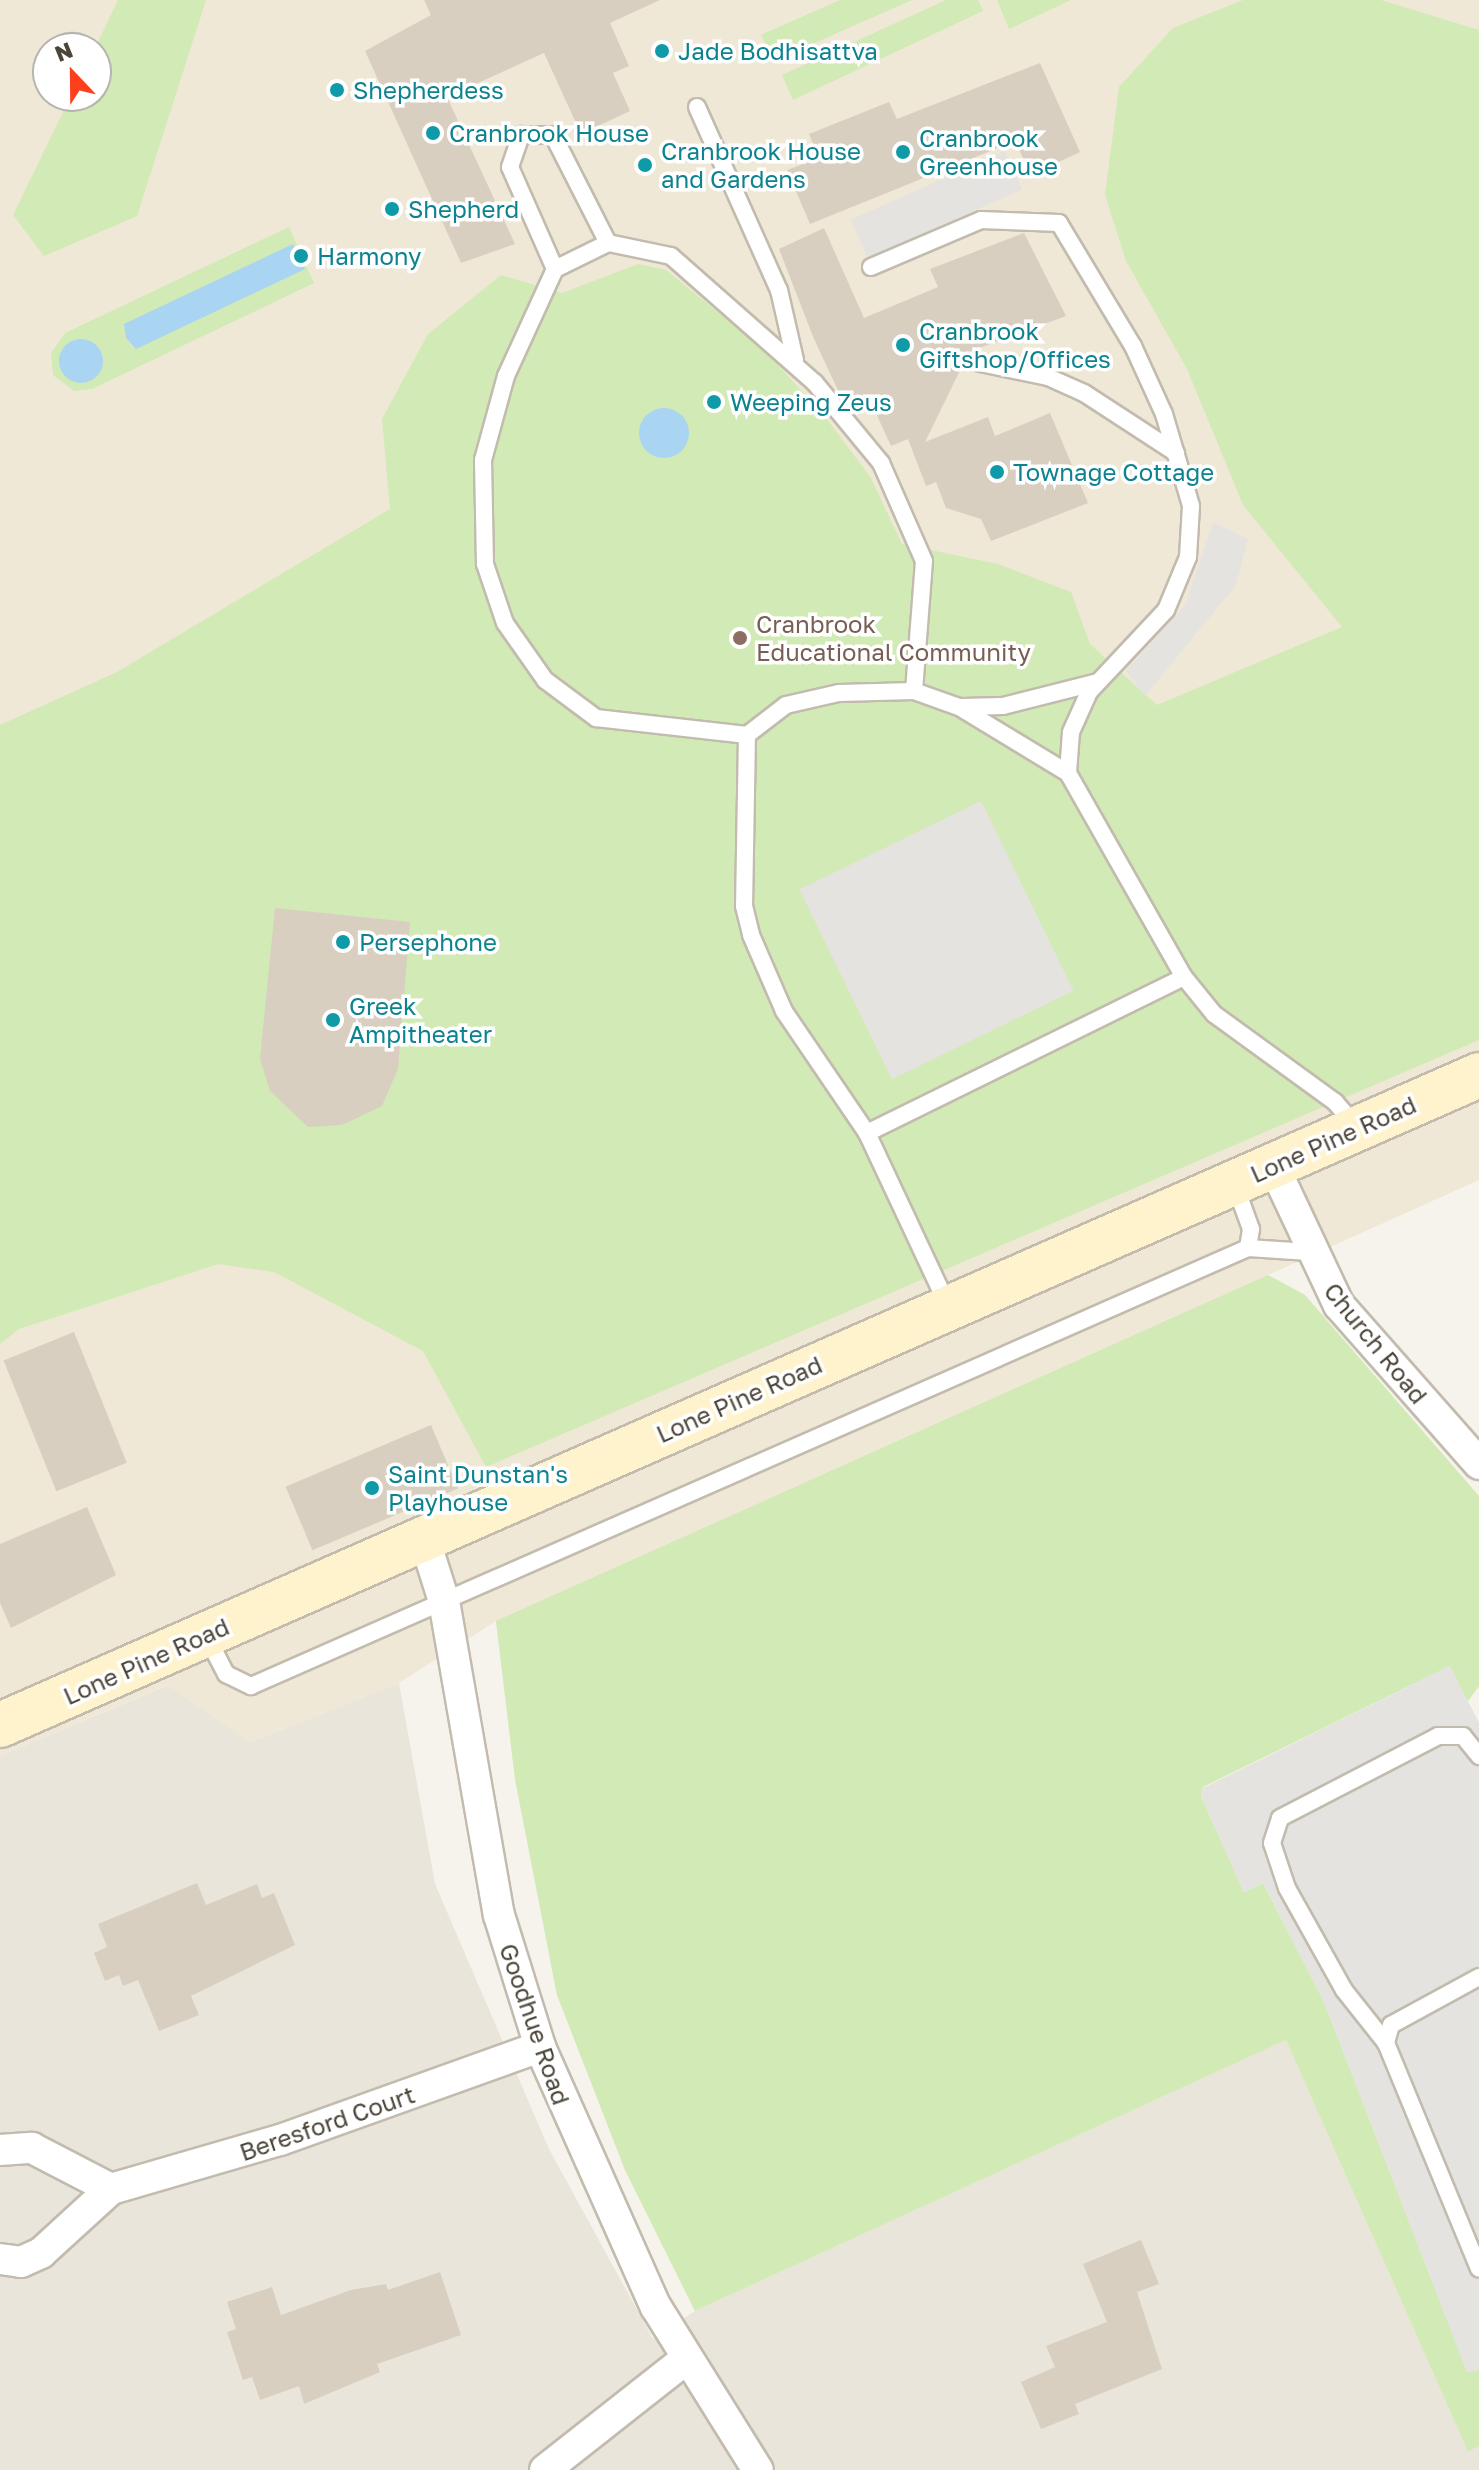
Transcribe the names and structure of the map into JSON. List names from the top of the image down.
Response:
{
  "streets": {
    "street": [
      "Lone Pine Road",
      "Church Road",
      "Goodhue Road",
      "Beresford Court"
    ]
  },
  "crossings": [
    ["Lone Pine Road", "Church Road"],
    ["Lone Pine Road", "Goodhue Road"],
    ["Goodhue Road", "Beresford Court"]
  ],
  "places": [
    "Jade Bodhisattva",
    "Shepherdess",
    "Cranbrook House",
    "Cranbrook Greenhouse",
    "Cranbrook House and Gardens",
    "Shepherd",
    "Harmony",
    "Cranbrook Giftshop/Offices",
    "Weeping Zeus",
    "Townage Cottage",
    "Cranbrook Educational Community",
    "Persephone",
    "Greek Ampitheater",
    "Saint Dunstan's Playhouse"
  ],
  "north": "top"
}
